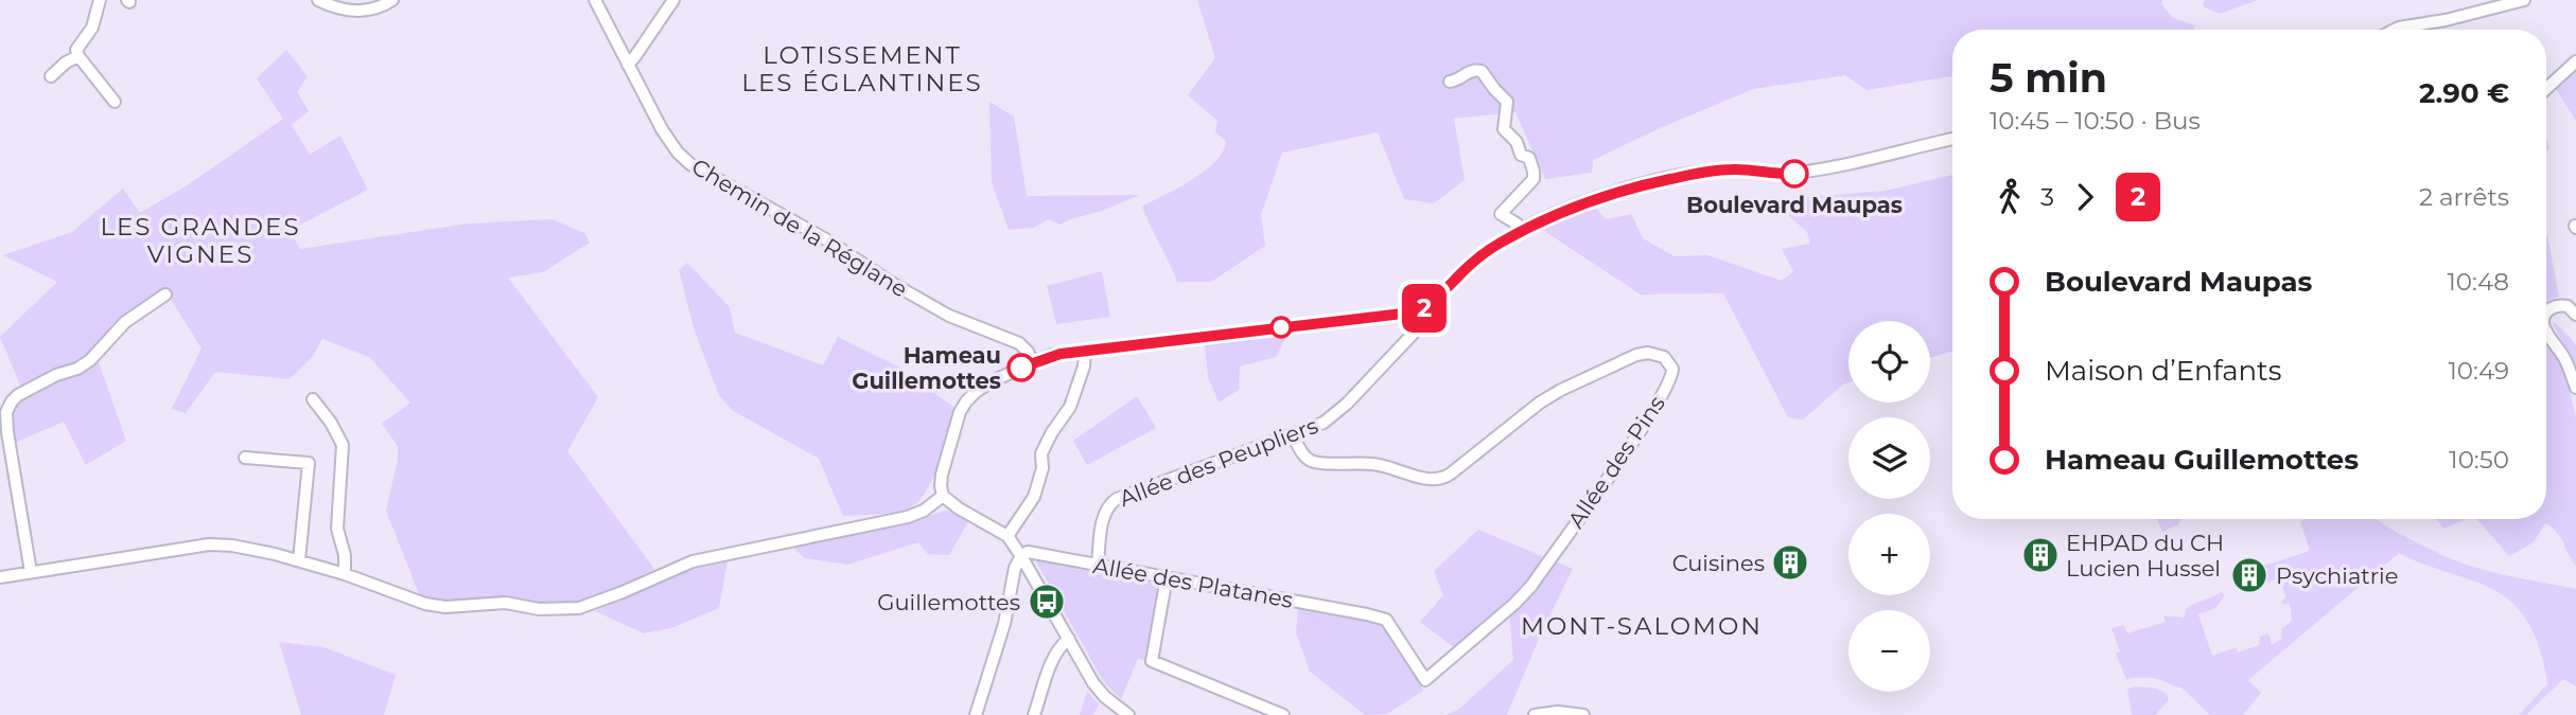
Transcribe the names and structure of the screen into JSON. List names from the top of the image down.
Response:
{
  "streets": {
    "street": [
      "Chemin de la Réglane",
      "Allée des Peupliers",
      "Allée des Pins",
      "Allée des Platanes"
    ]
  },
  "crossings": [
    ["Allée des Peupliers", "Allée des Pins"],
    ["Allée des Peupliers", "Allée des Platanes"],
    ["Allée des Pins", "Allée des Platanes"]
  ],
  "districts": ["LOTISSEMENT LES ÉGLANTINES", "LES GRANDES VIGNES", "MONT-SALOMON"],
  "places": {
    "other": ["Boulevard Maupas", "Hameau Guillemottes"],
    "building": ["EHPAD du CH Lucien Hussel", "Cuisines", "Psychiatrie"],
    "bus stop": ["Guillemottes"]
  },
  "lines": ["bus line 2"],
  "page": {
    "on_map": "2",
    "heading": ["5 min", "10:45 – 10:50 · Bus", "2.90 €"],
    "legs": ["3", "2", "2 arrêts"],
    "list": [
      {
        "name": "Boulevard Maupas",
        "value": "10:48"
      },
      {
        "name": "Maison d’Enfants",
        "value": "10:49"
      },
      {
        "name": "Hameau Guillemottes",
        "value": "10:50"
      }
    ],
    "map_buttons": ["+", "−"]
  }
}
